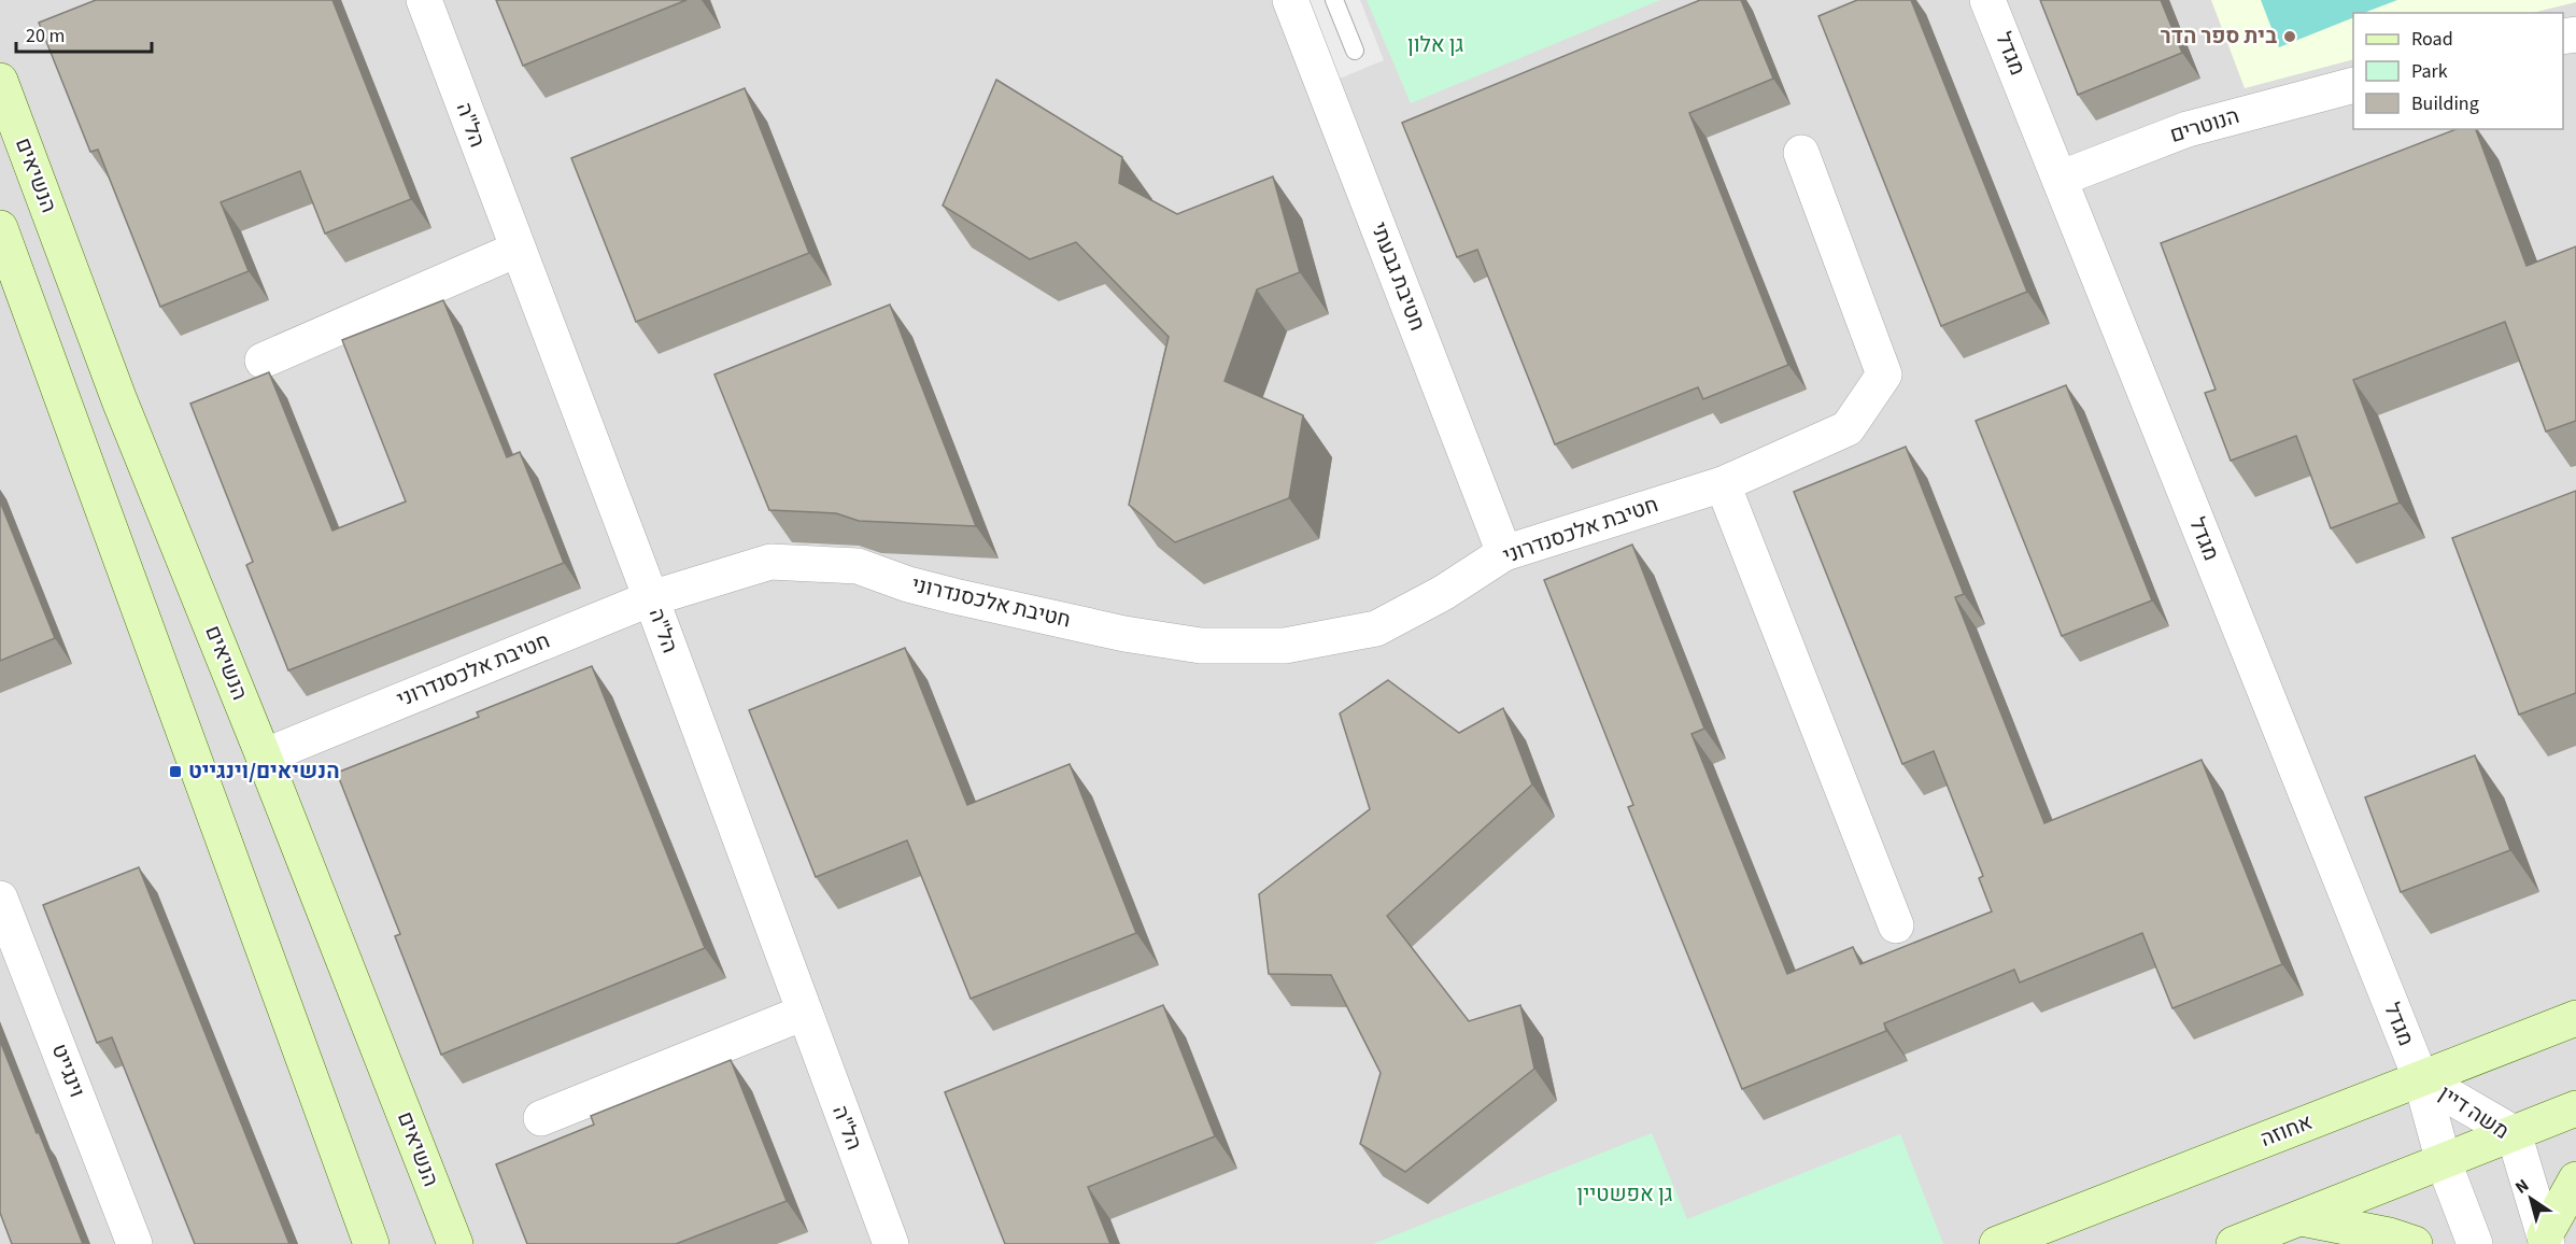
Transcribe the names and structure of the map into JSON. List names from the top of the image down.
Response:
{
  "streets": {
    "street": [
      "מגדל",
      "הל\"ה",
      "הנוטרים",
      "הנשיאים",
      "חטיבת גבעתי",
      "חטיבת אלכסנדרוני",
      "וינגייט",
      "משה דיין",
      "אחוזה"
    ]
  },
  "crossings": [
    ["מגדל", "הנוטרים"],
    ["מגדל", "משה דיין"],
    ["מגדל", "אחוזה"],
    ["הל\"ה", "חטיבת אלכסנדרוני"],
    ["הנשיאים", "חטיבת אלכסנדרוני"],
    ["חטיבת גבעתי", "חטיבת אלכסנדרוני"],
    ["משה דיין", "אחוזה"]
  ],
  "parks": ["גן אלון", "גן אפשטיין"],
  "places": {
    "other": ["בית ספר הדר"],
    "transit": ["הנשיאים/וינגייט"]
  },
  "legend": ["Road", "Park", "Building"],
  "scale_bar": "20 m",
  "north": "top left"
}
